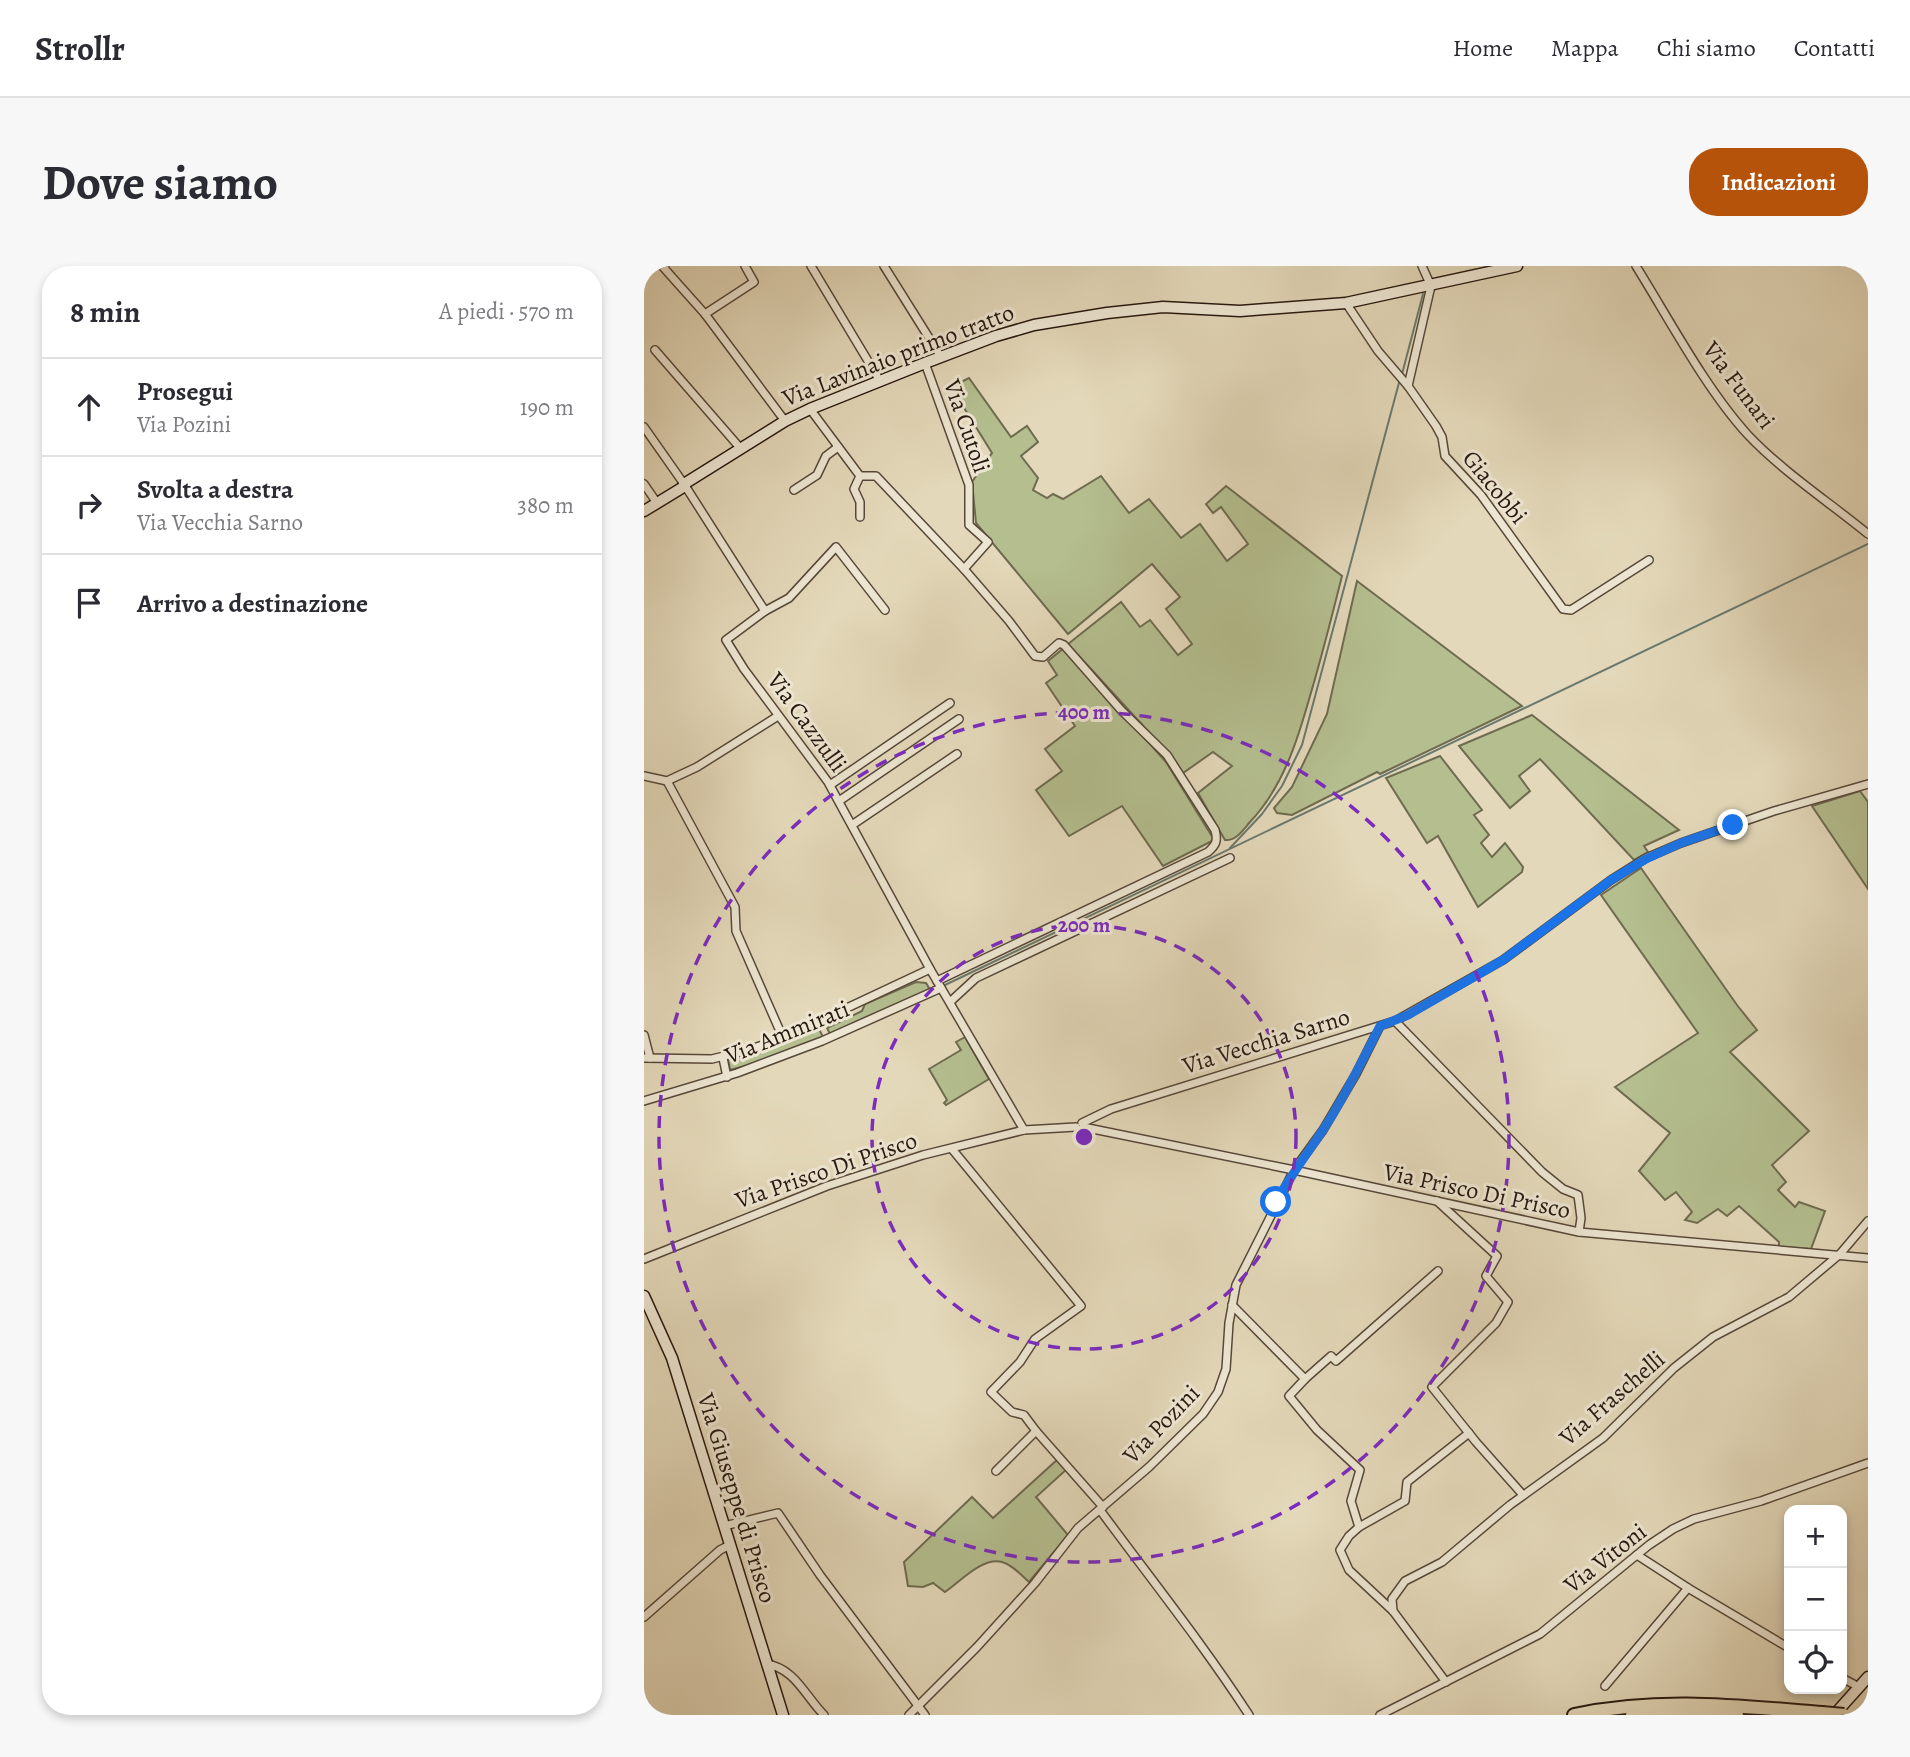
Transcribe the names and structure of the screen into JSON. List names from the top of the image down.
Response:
{
  "streets": {
    "street": [
      "Via Lavinaio primo tratto",
      "Via Funari",
      "Via Cutoli",
      "Giacobbi",
      "Via Cazzulli",
      "Via Ammirati",
      "Via Vecchia Sarno",
      "Via Prisco Di Prisco",
      "Via Fraschelli",
      "Via Pozini",
      "Via Giuseppe di Prisco",
      "Via Vitoni"
    ]
  },
  "crossings": [
    ["Via Lavinaio primo tratto", "Via Cutoli"],
    ["Via Cutoli", "Via Ammirati"],
    ["Via Cazzulli", "Via Ammirati"],
    ["Via Cazzulli", "Via Prisco Di Prisco"],
    ["Via Vecchia Sarno", "Via Prisco Di Prisco"],
    ["Via Vecchia Sarno", "Via Pozini"],
    ["Via Prisco Di Prisco", "Via Fraschelli"],
    ["Via Prisco Di Prisco", "Via Pozini"]
  ],
  "page": {
    "header": "Strollr",
    "nav": [
      "Home",
      "Mappa",
      "Chi siamo",
      "Contatti"
    ],
    "buttons": "Indicazioni",
    "title": "Dove siamo",
    "heading": ["8 min", "A piedi · 570 m"],
    "list": [
      ["Prosegui", "Via Pozini", "190 m"],
      ["Svolta a destra", "Via Vecchia Sarno", "380 m"],
      "Arrivo a destinazione"
    ],
    "map_buttons": ["+", "−"]
  },
  "rings": ["400 m", "200 m"]
}
